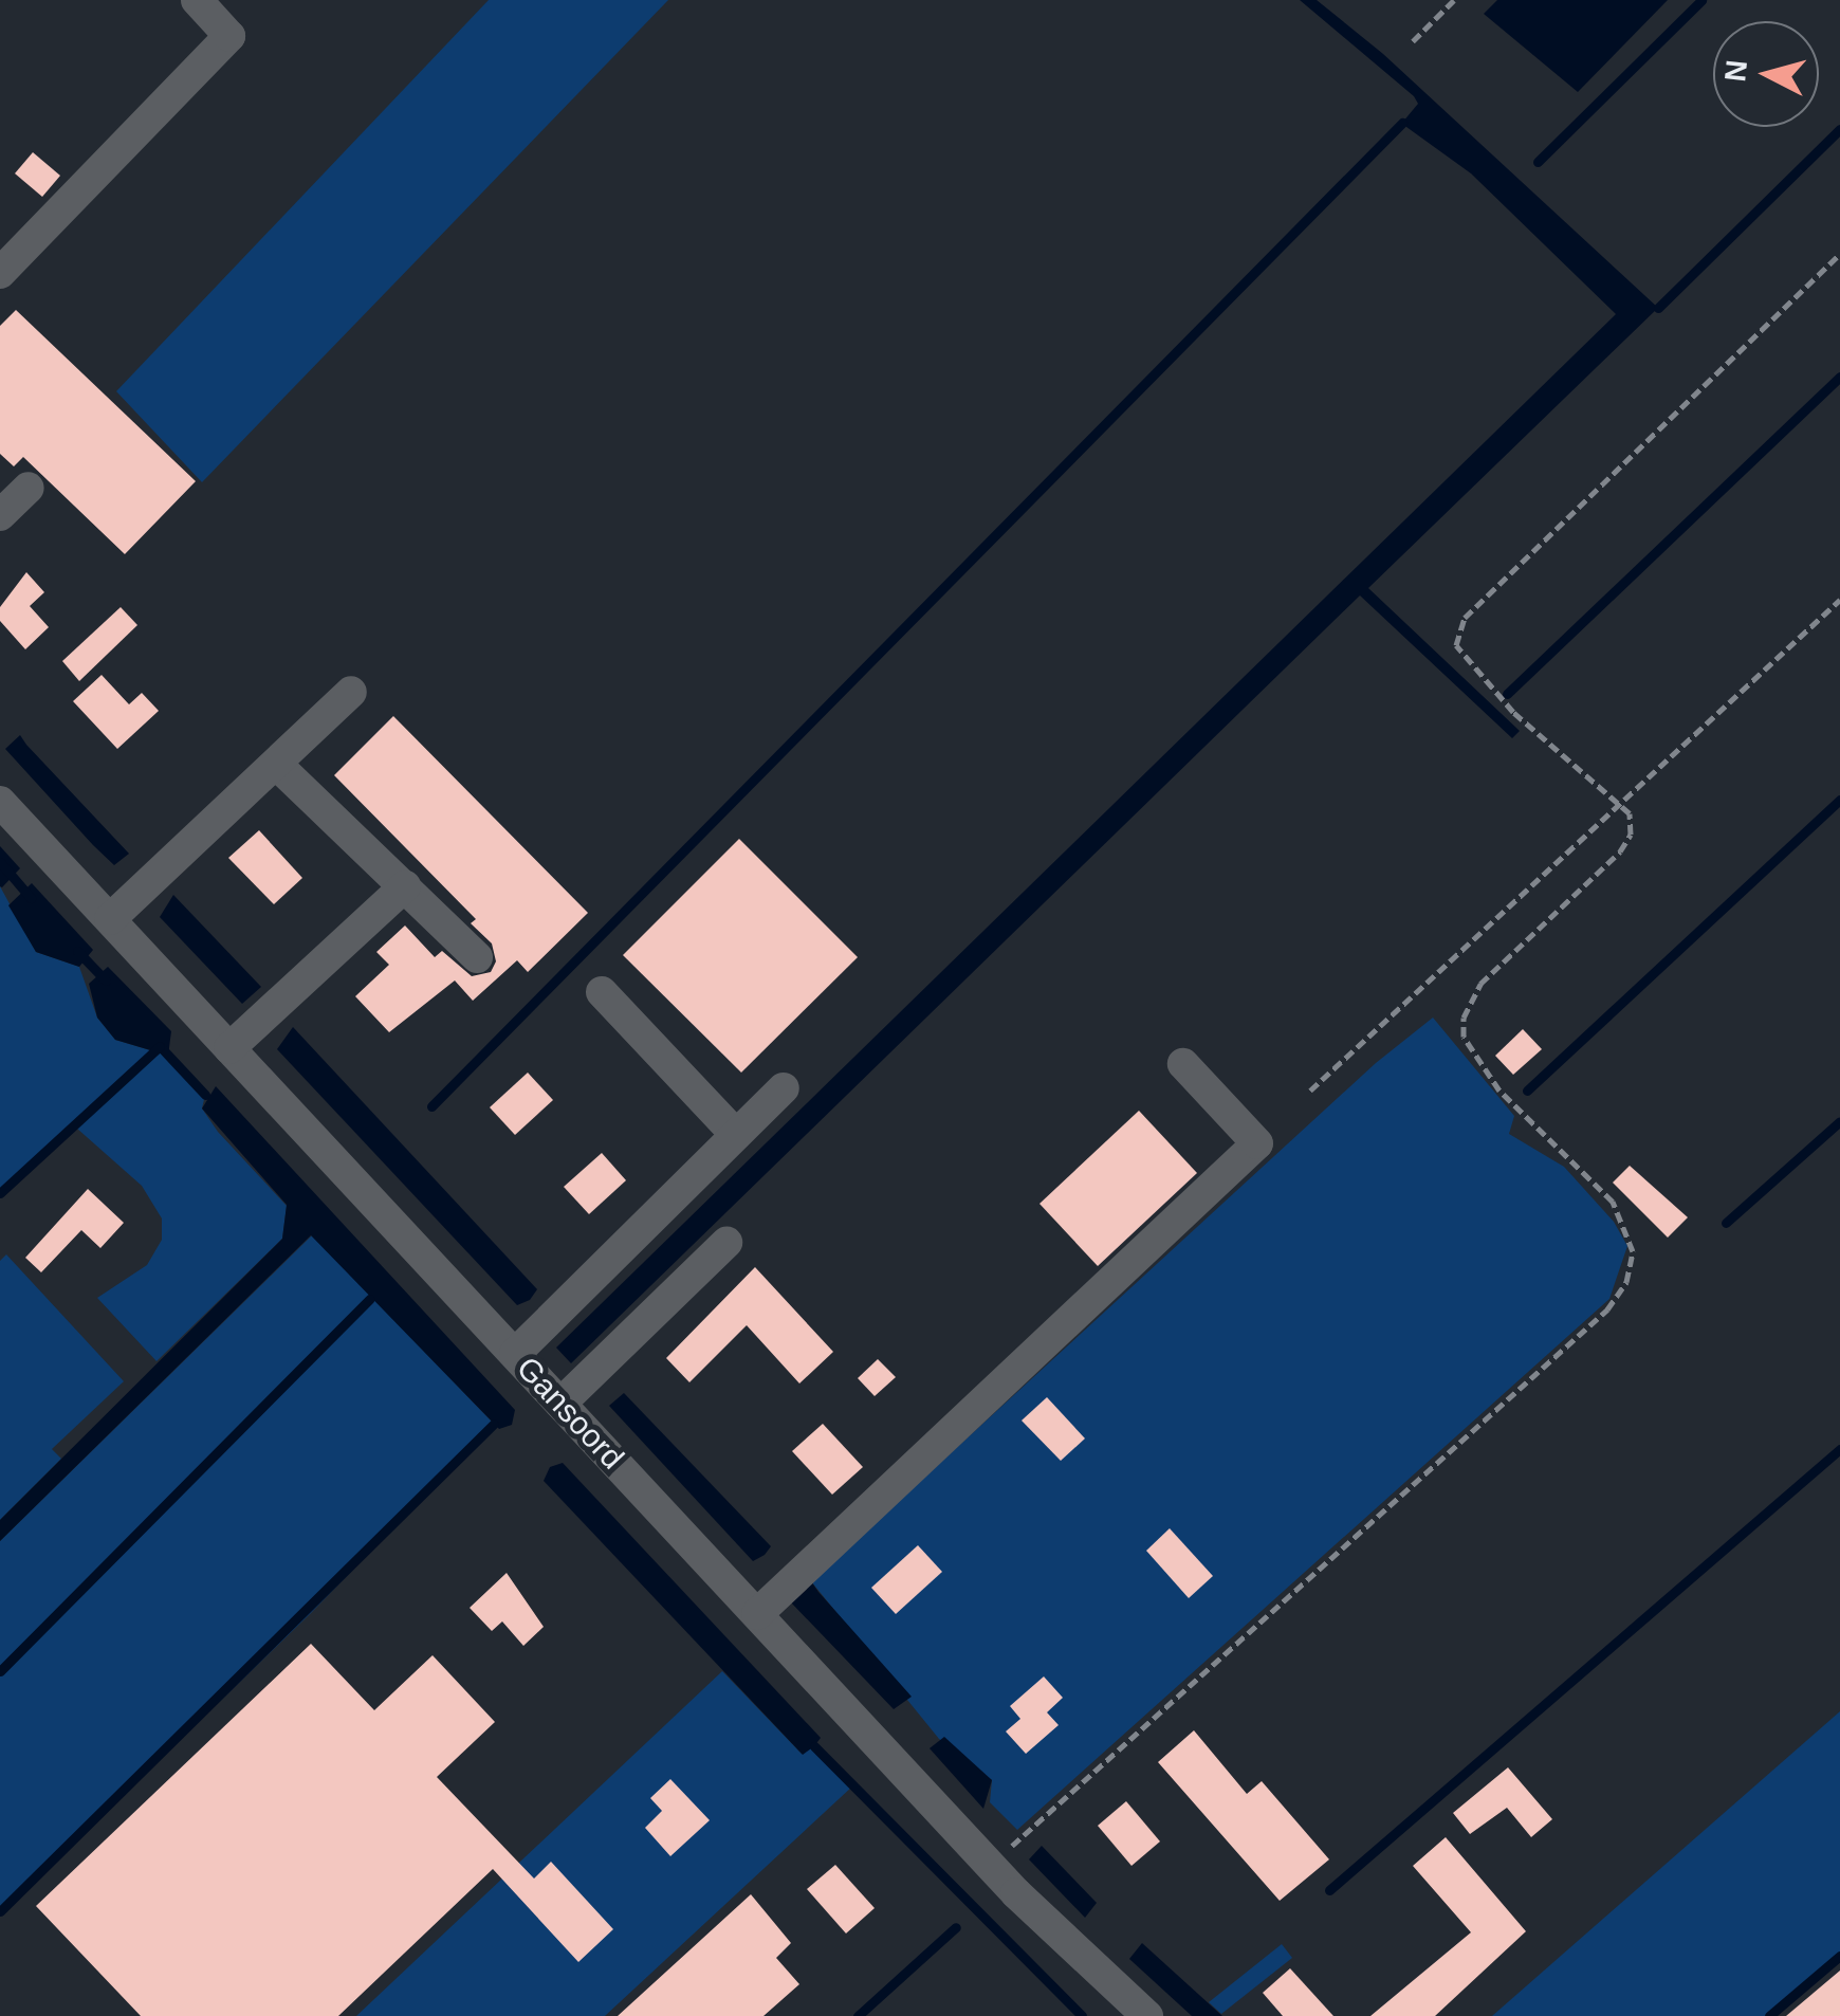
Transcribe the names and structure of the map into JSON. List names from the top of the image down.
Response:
{
  "streets": {
    "street": ["Gansoord"]
  },
  "north": "left"
}
